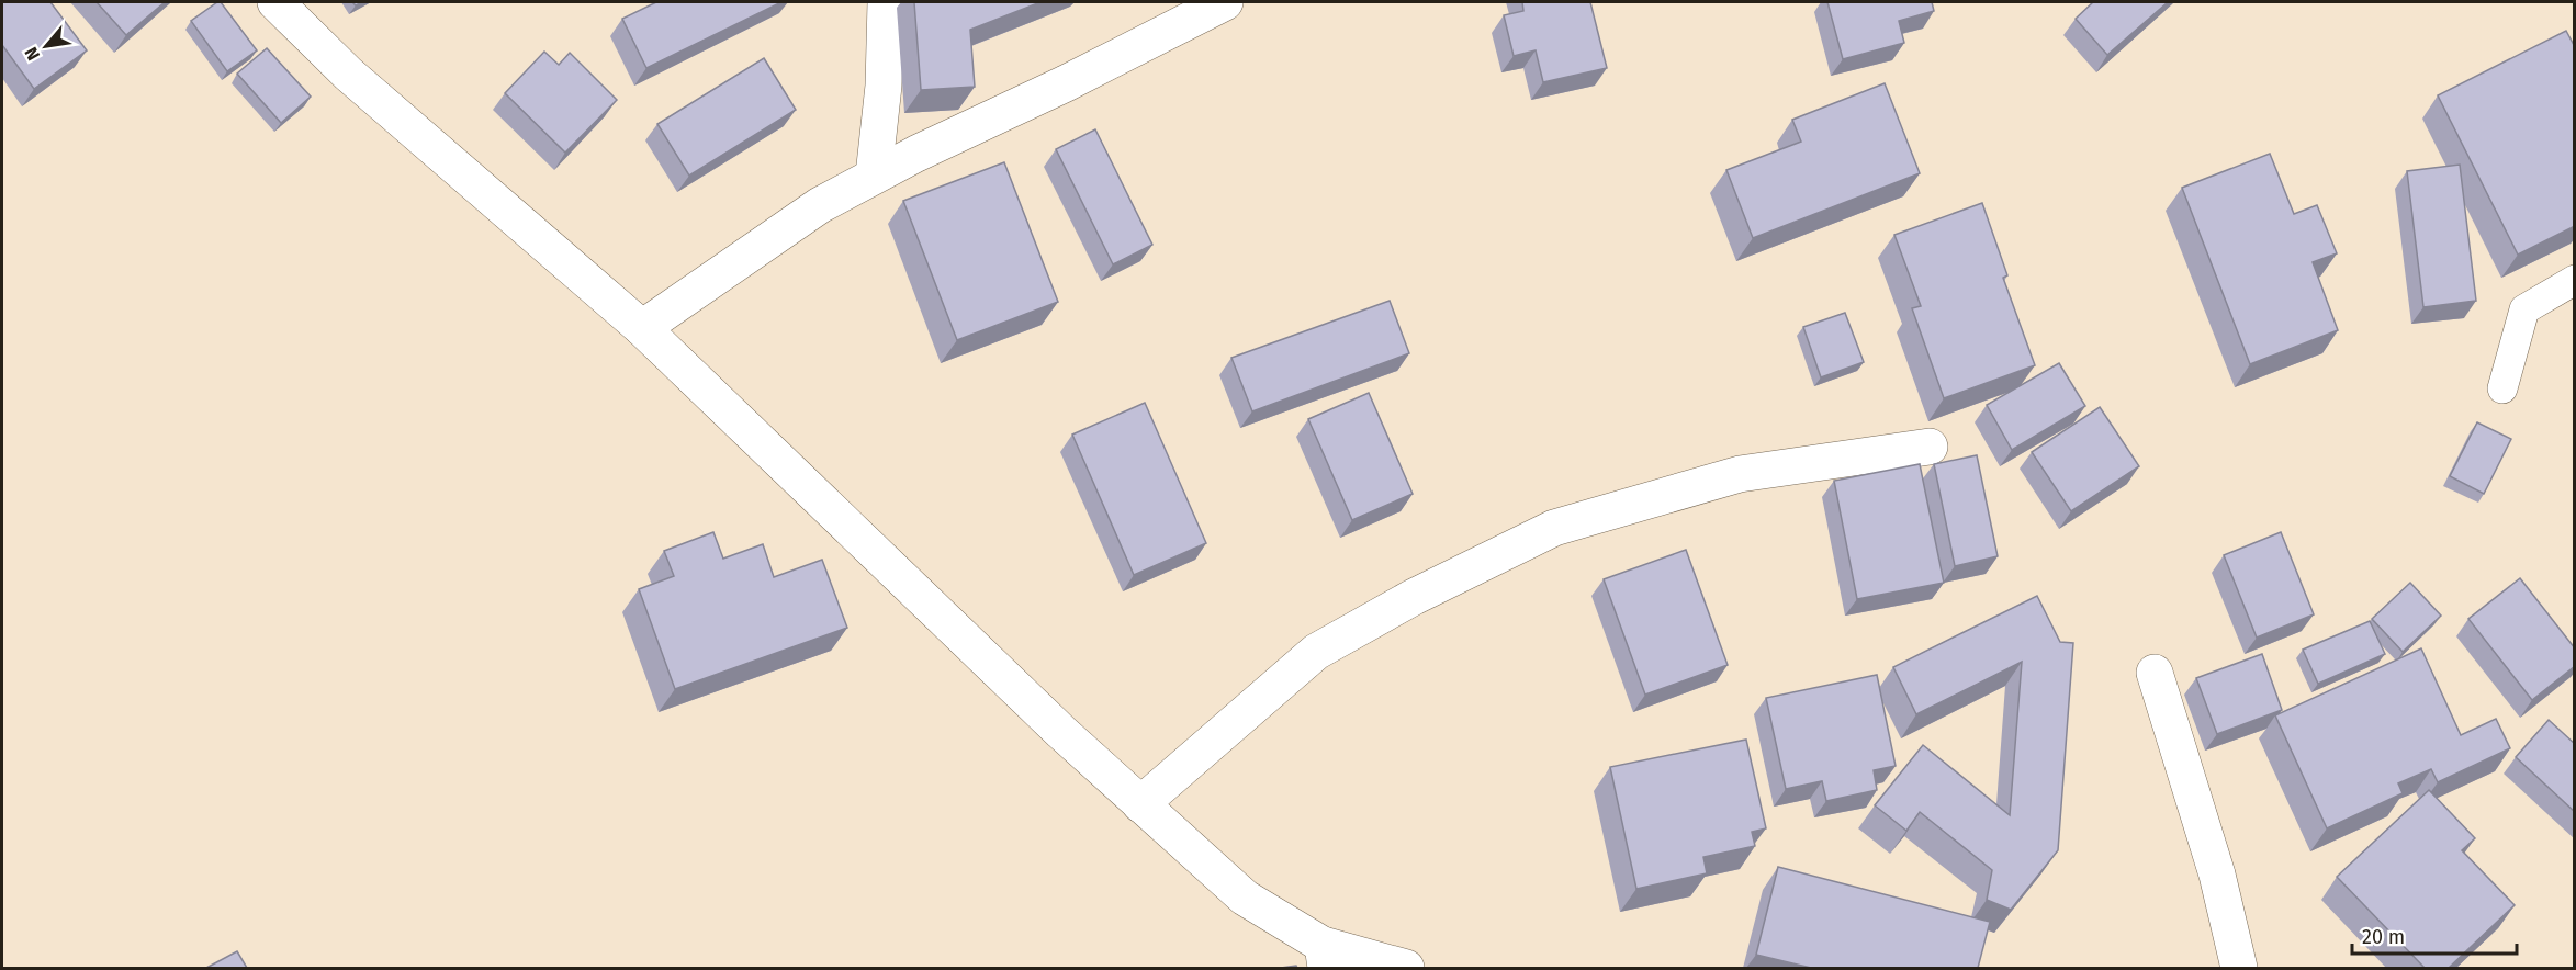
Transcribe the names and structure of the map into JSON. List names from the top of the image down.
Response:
{
  "scale_bar": "20 m",
  "north": "bottom left"
}
